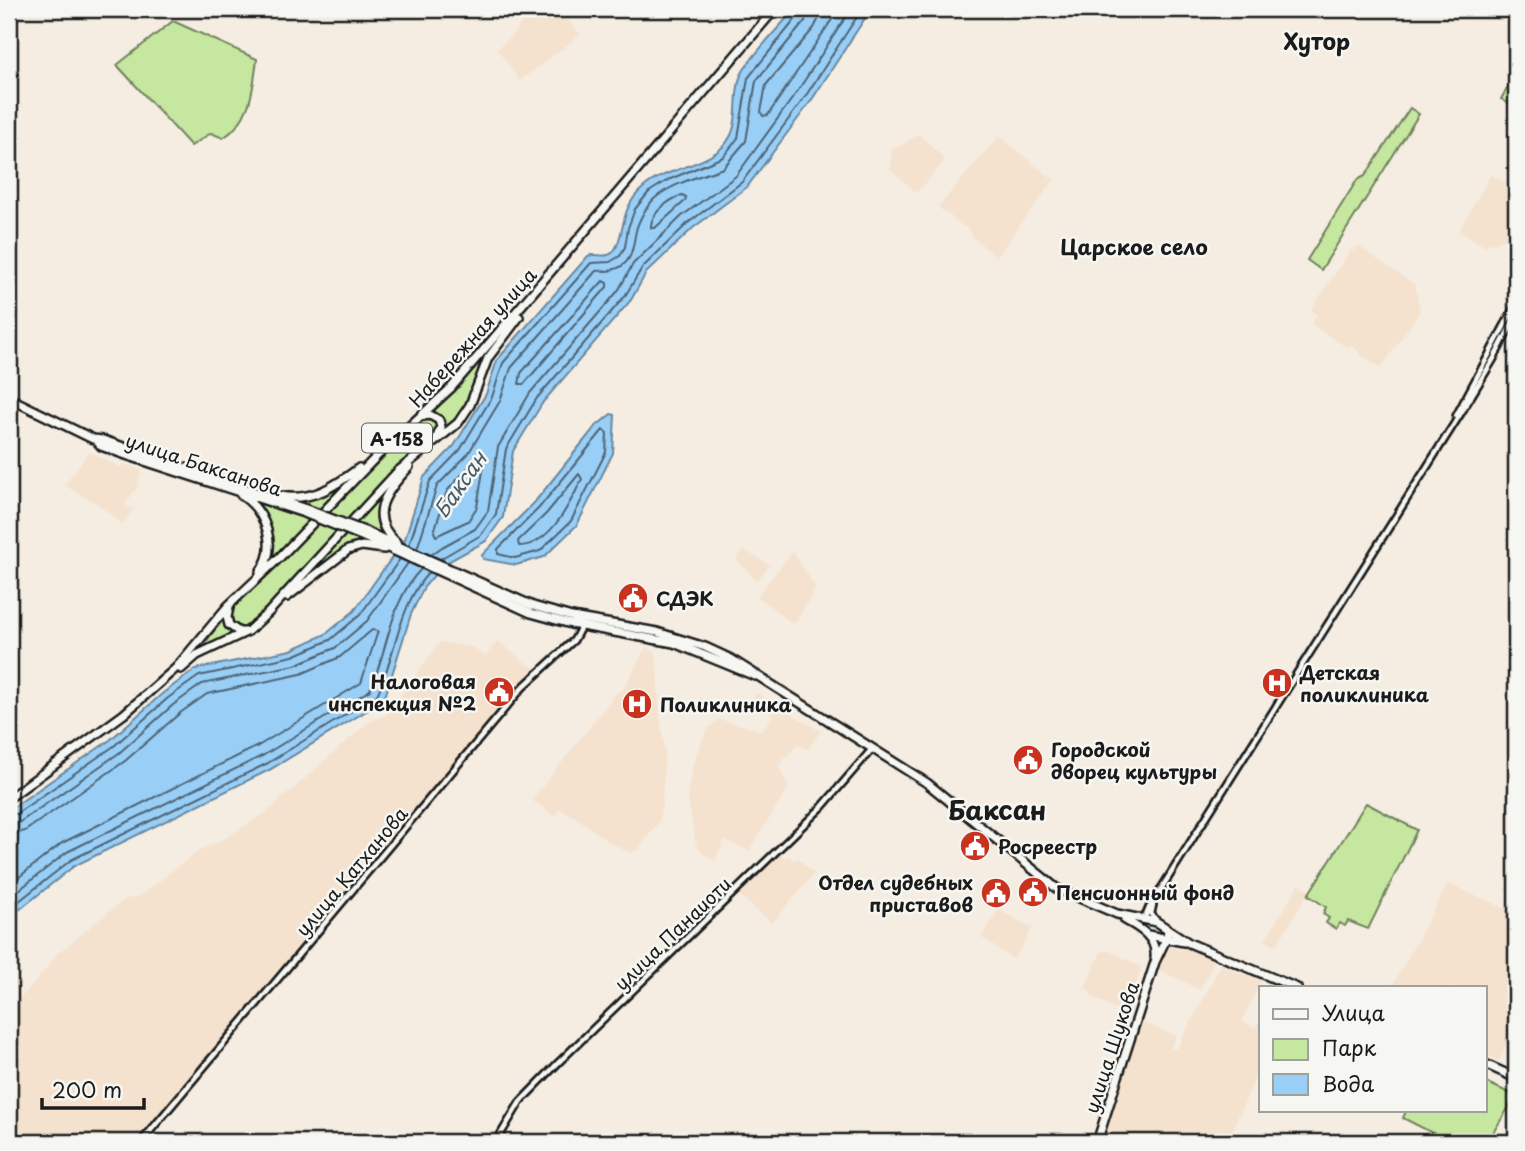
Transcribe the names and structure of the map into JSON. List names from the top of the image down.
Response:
{
  "streets": {
    "main road": [
      "Набережная улица",
      "А-158",
      "улица Баксанова",
      "улица Шукова"
    ],
    "street": ["улица Катханова", "улица Панаиоти"]
  },
  "crossings": [
    ["Набережная улица", "А-158"]
  ],
  "districts": ["Хутор", "Царское село", "Баксан"],
  "water": ["Баксан"],
  "places": {
    "public building": [
      "СДЭК",
      "Налоговая инспекция №2",
      "Городской дворец культуры",
      "Росреестр",
      "Пенсионный фонд",
      "Отдел судебных приставов"
    ],
    "hospital": ["Детская поликлиника", "Поликлиника"]
  },
  "legend": ["Улица", "Парк", "Вода"],
  "scale_bar": "200 m"
}
